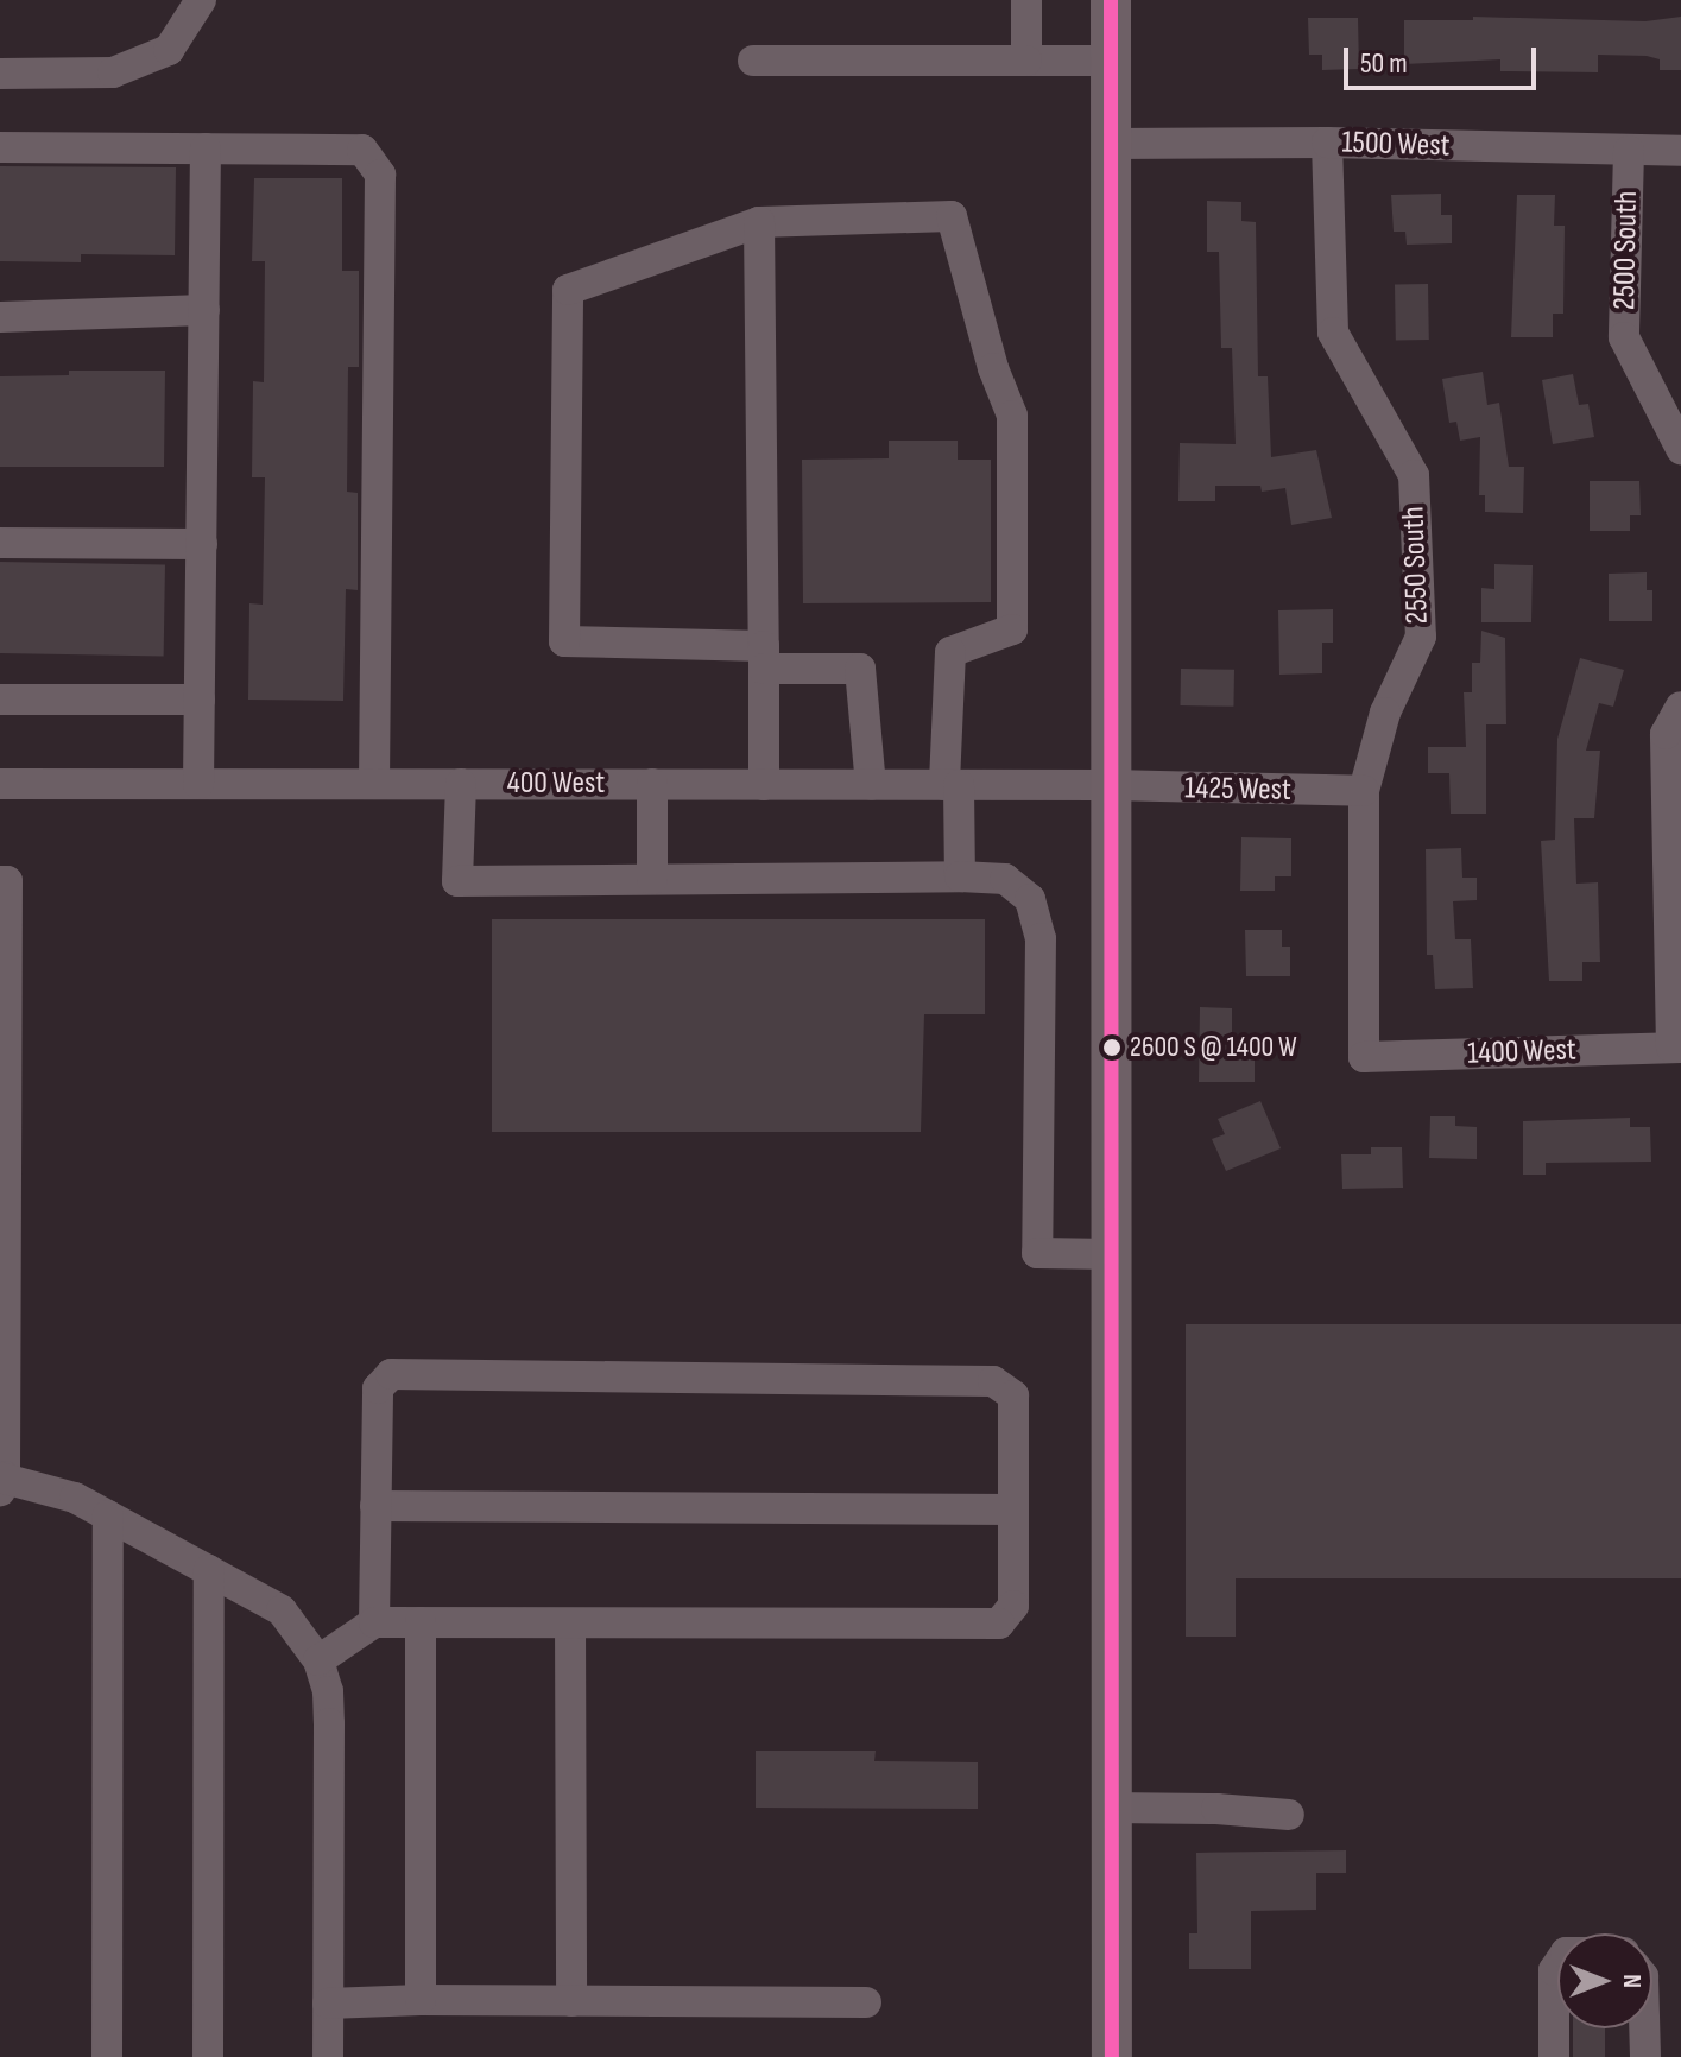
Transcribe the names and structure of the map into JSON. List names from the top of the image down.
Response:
{
  "streets": {
    "street": [
      "1500 West",
      "2500 South",
      "2550 South",
      "400 West",
      "1425 West",
      "1400 West"
    ]
  },
  "crossings": [
    ["1500 West", "2500 South"],
    ["1500 West", "2550 South"],
    ["2550 South", "1425 West"],
    ["2550 South", "1400 West"],
    ["400 West", "1425 West"]
  ],
  "places": ["2600 S @ 1400 W"],
  "scale_bar": "50 m",
  "north": "right"
}
